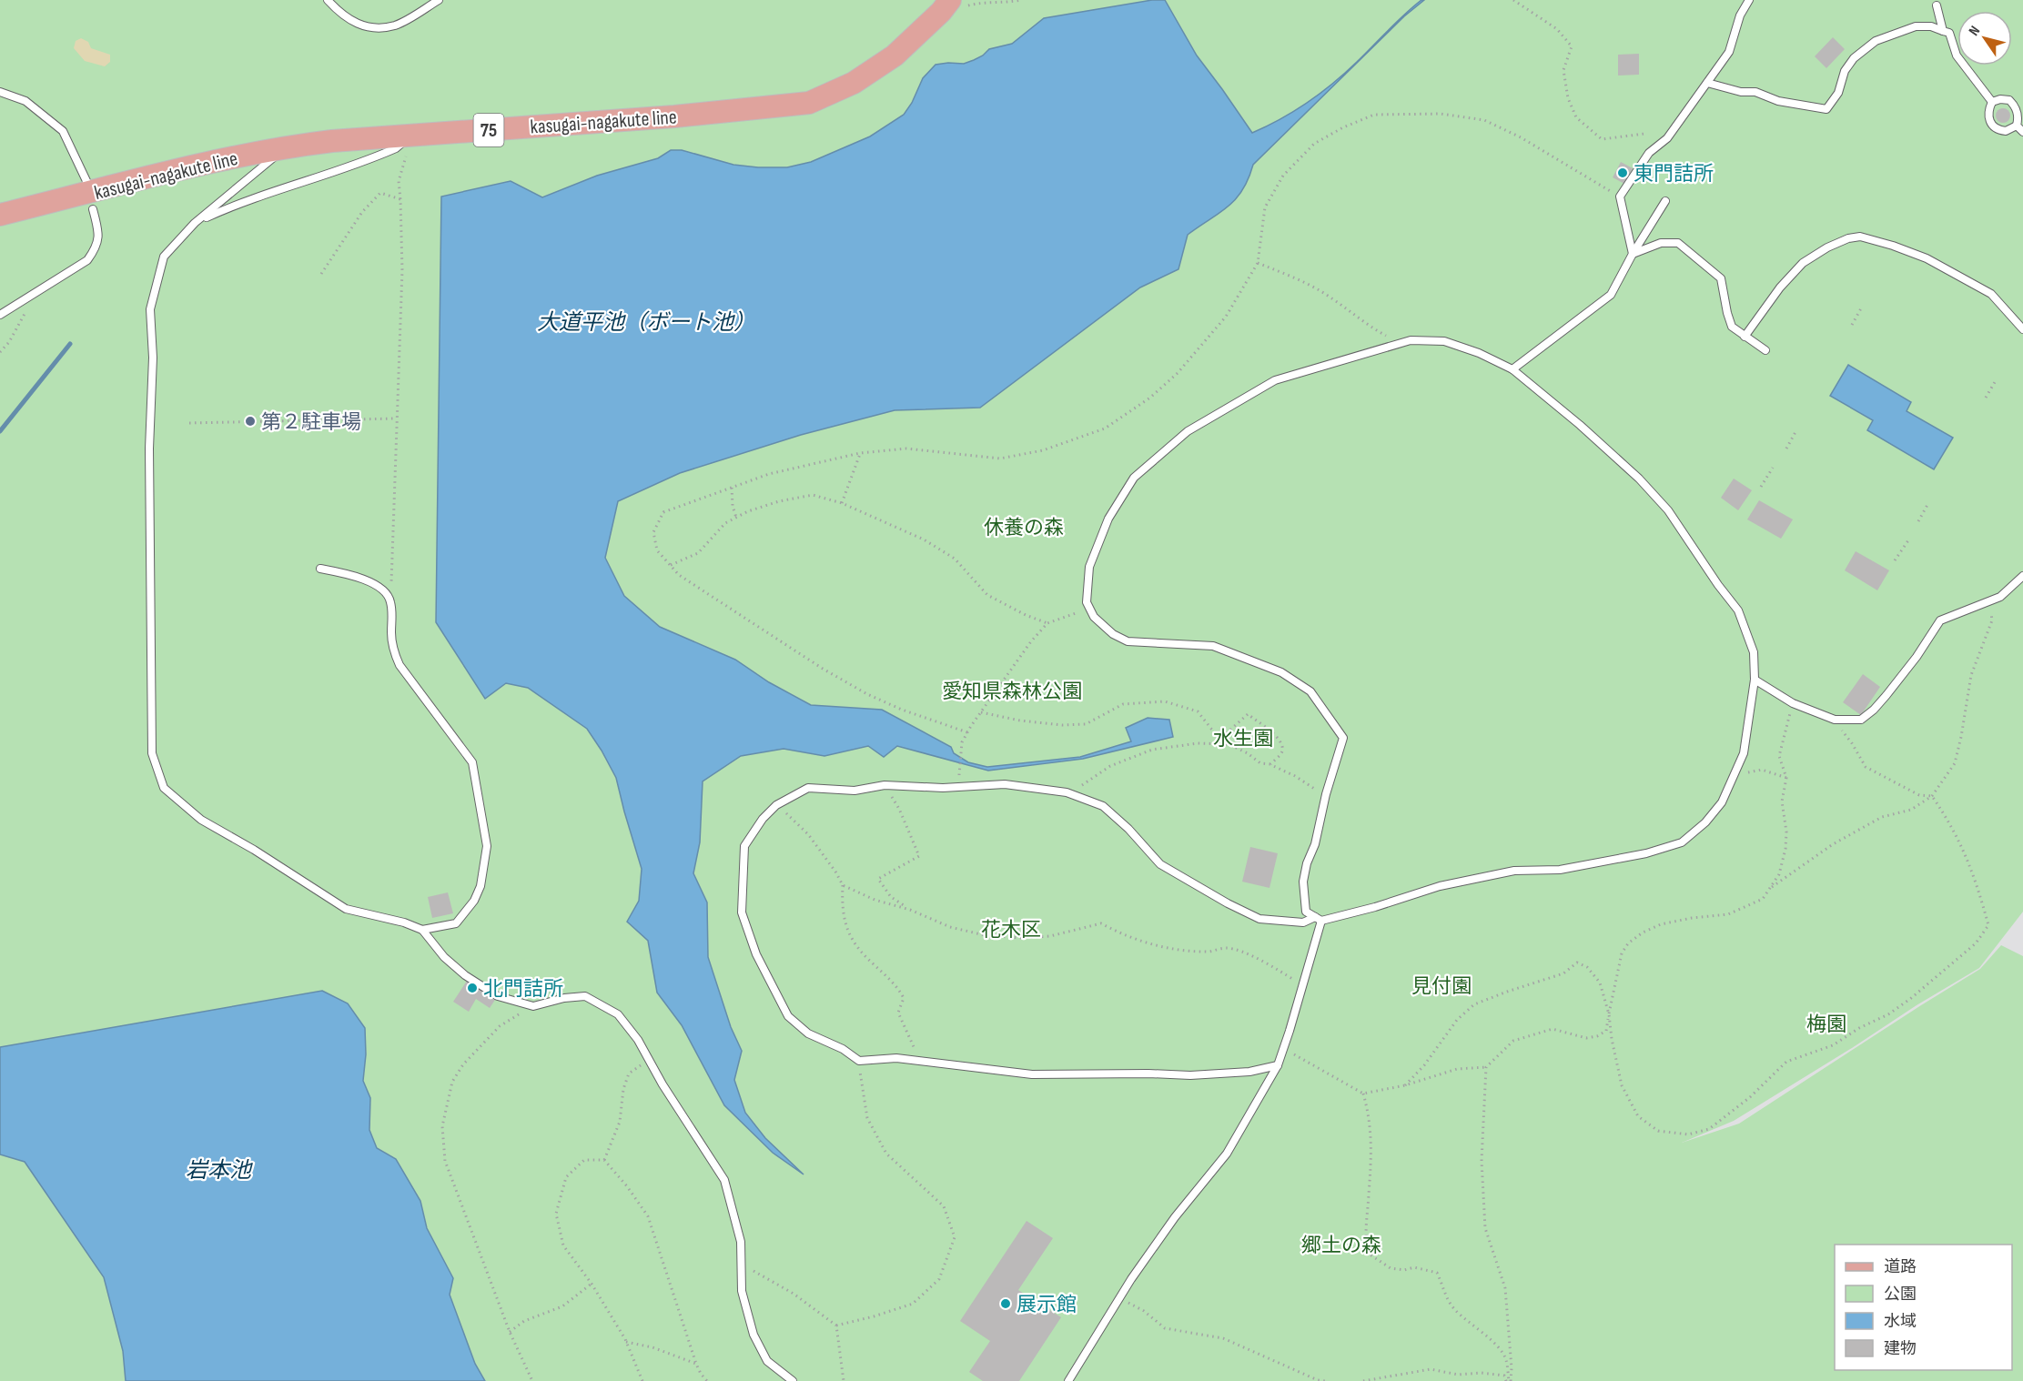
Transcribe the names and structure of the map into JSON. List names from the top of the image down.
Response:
{
  "streets": {
    "main road": ["kasugai-nagakute line", "75"]
  },
  "water": ["大道平池（ボート池）", "岩本池"],
  "parks": [
    "休養の森",
    "愛知県森林公園",
    "水生園",
    "花木区",
    "見付園",
    "梅園",
    "郷土の森"
  ],
  "places": [
    "東門詰所",
    "第２駐車場",
    "北門詰所",
    "展示館"
  ],
  "legend": [
    "道路",
    "公園",
    "水域",
    "建物"
  ],
  "north": "top left"
}
